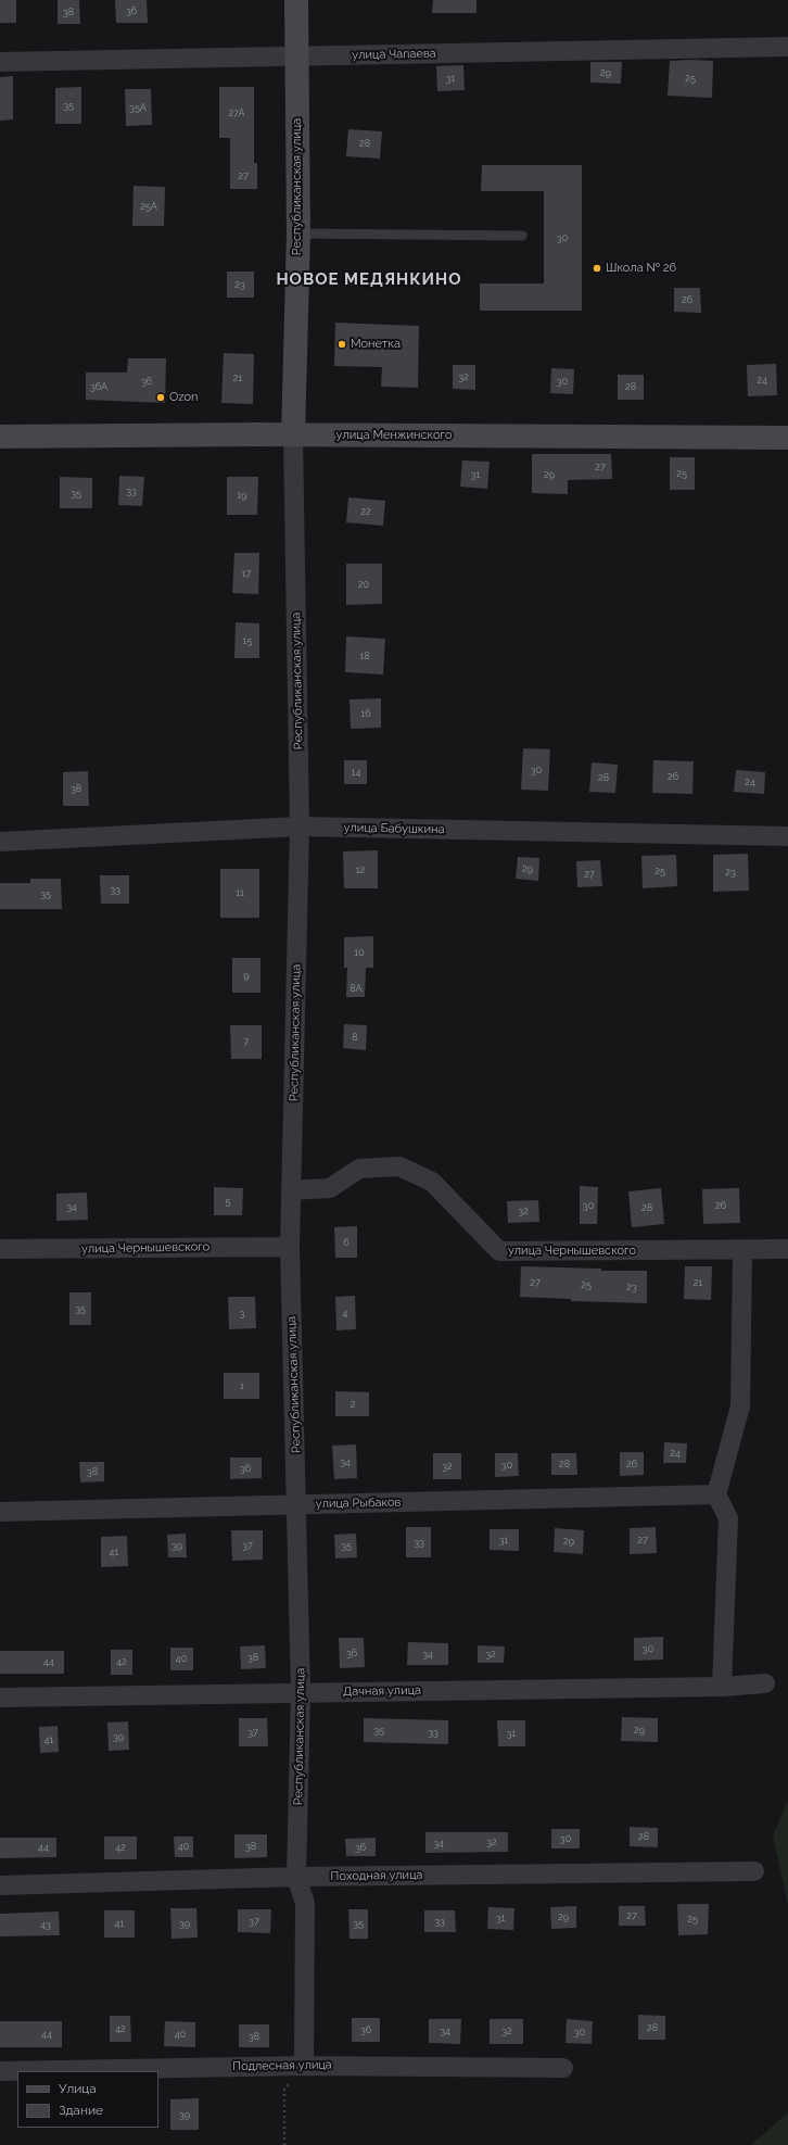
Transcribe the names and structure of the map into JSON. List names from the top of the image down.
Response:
{
  "streets": {
    "main road": ["Республиканская улица", "улица Менжинского"],
    "street": [
      "улица Чапаева",
      "улица Бабушкина",
      "улица Чернышевского",
      "улица Рыбаков",
      "Дачная улица",
      "Походная улица",
      "Подлесная улица"
    ]
  },
  "crossings": [
    ["улица Чапаева", "Республиканская улица"],
    ["Республиканская улица", "улица Менжинского"],
    ["Республиканская улица", "улица Бабушкина"],
    ["Республиканская улица", "улица Чернышевского"],
    ["Республиканская улица", "улица Рыбаков"],
    ["Республиканская улица", "Дачная улица"],
    ["Республиканская улица", "Походная улица"],
    ["Республиканская улица", "Подлесная улица"]
  ],
  "districts": ["НОВОЕ МЕДЯНКИНО"],
  "places": ["Школа № 26", "Монетка", "Ozon"],
  "house_numbers": [
    "36",
    "38",
    "29",
    "31",
    "25",
    "35",
    "35А",
    "27А",
    "28",
    "27",
    "25А",
    "30",
    "23",
    "26",
    "32",
    "21",
    "24",
    "36",
    "30",
    "36А",
    "28",
    "27",
    "25",
    "31",
    "29",
    "33",
    "35",
    "19",
    "22",
    "17",
    "20",
    "15",
    "18",
    "16",
    "30",
    "14",
    "26",
    "28",
    "24",
    "38",
    "29",
    "12",
    "25",
    "23",
    "27",
    "33",
    "11",
    "35",
    "10",
    "9",
    "8А",
    "8",
    "7",
    "5",
    "30",
    "26",
    "34",
    "28",
    "32",
    "6",
    "27",
    "21",
    "25",
    "23",
    "35",
    "3",
    "4",
    "1",
    "2",
    "24",
    "34",
    "28",
    "26",
    "30",
    "32",
    "36",
    "38",
    "31",
    "27",
    "29",
    "33",
    "39",
    "37",
    "35",
    "41",
    "30",
    "36",
    "34",
    "32",
    "38",
    "40",
    "44",
    "42",
    "35",
    "29",
    "37",
    "33",
    "31",
    "39",
    "41",
    "28",
    "30",
    "32",
    "34",
    "40",
    "38",
    "44",
    "42",
    "36",
    "27",
    "29",
    "31",
    "25",
    "37",
    "33",
    "41",
    "39",
    "35",
    "43",
    "28",
    "42",
    "36",
    "34",
    "32",
    "30",
    "44",
    "40",
    "38",
    "39"
  ],
  "legend": ["Улица", "Здание"]
}
